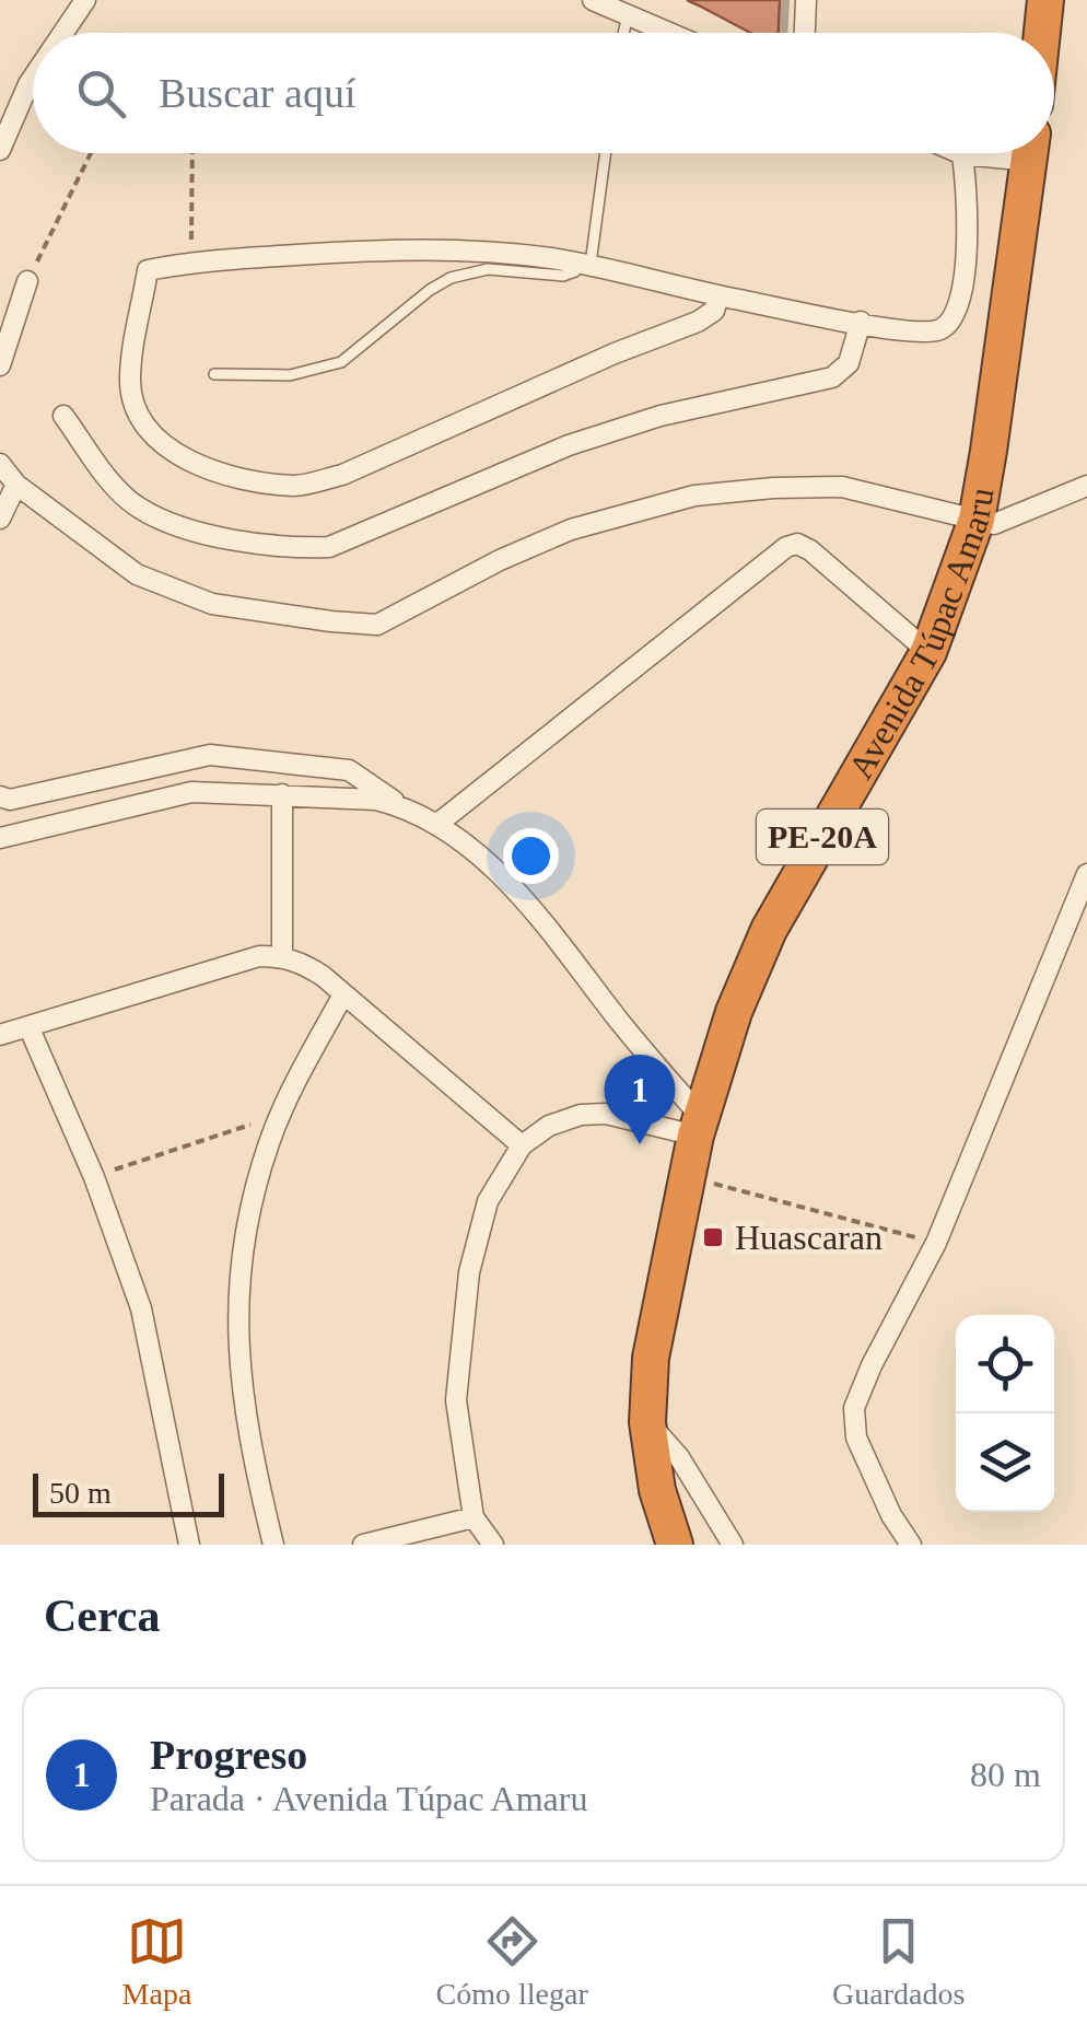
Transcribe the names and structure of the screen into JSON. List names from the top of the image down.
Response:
{
  "streets": {
    "highway": ["Avenida Túpac Amaru", "PE-20A"]
  },
  "places": {
    "transit": ["Huascaran"]
  },
  "scale_bar": "50 m",
  "page": {
    "search": "Buscar aquí",
    "pins": "1",
    "scale": "50 m",
    "heading": "Cerca",
    "list": [
      {
        "mark": "1",
        "name": "Progreso",
        "note": "Parada · Avenida Túpac Amaru",
        "value": "80 m"
      }
    ],
    "nav": ["Mapa", "Cómo llegar", "Guardados"]
  }
}
